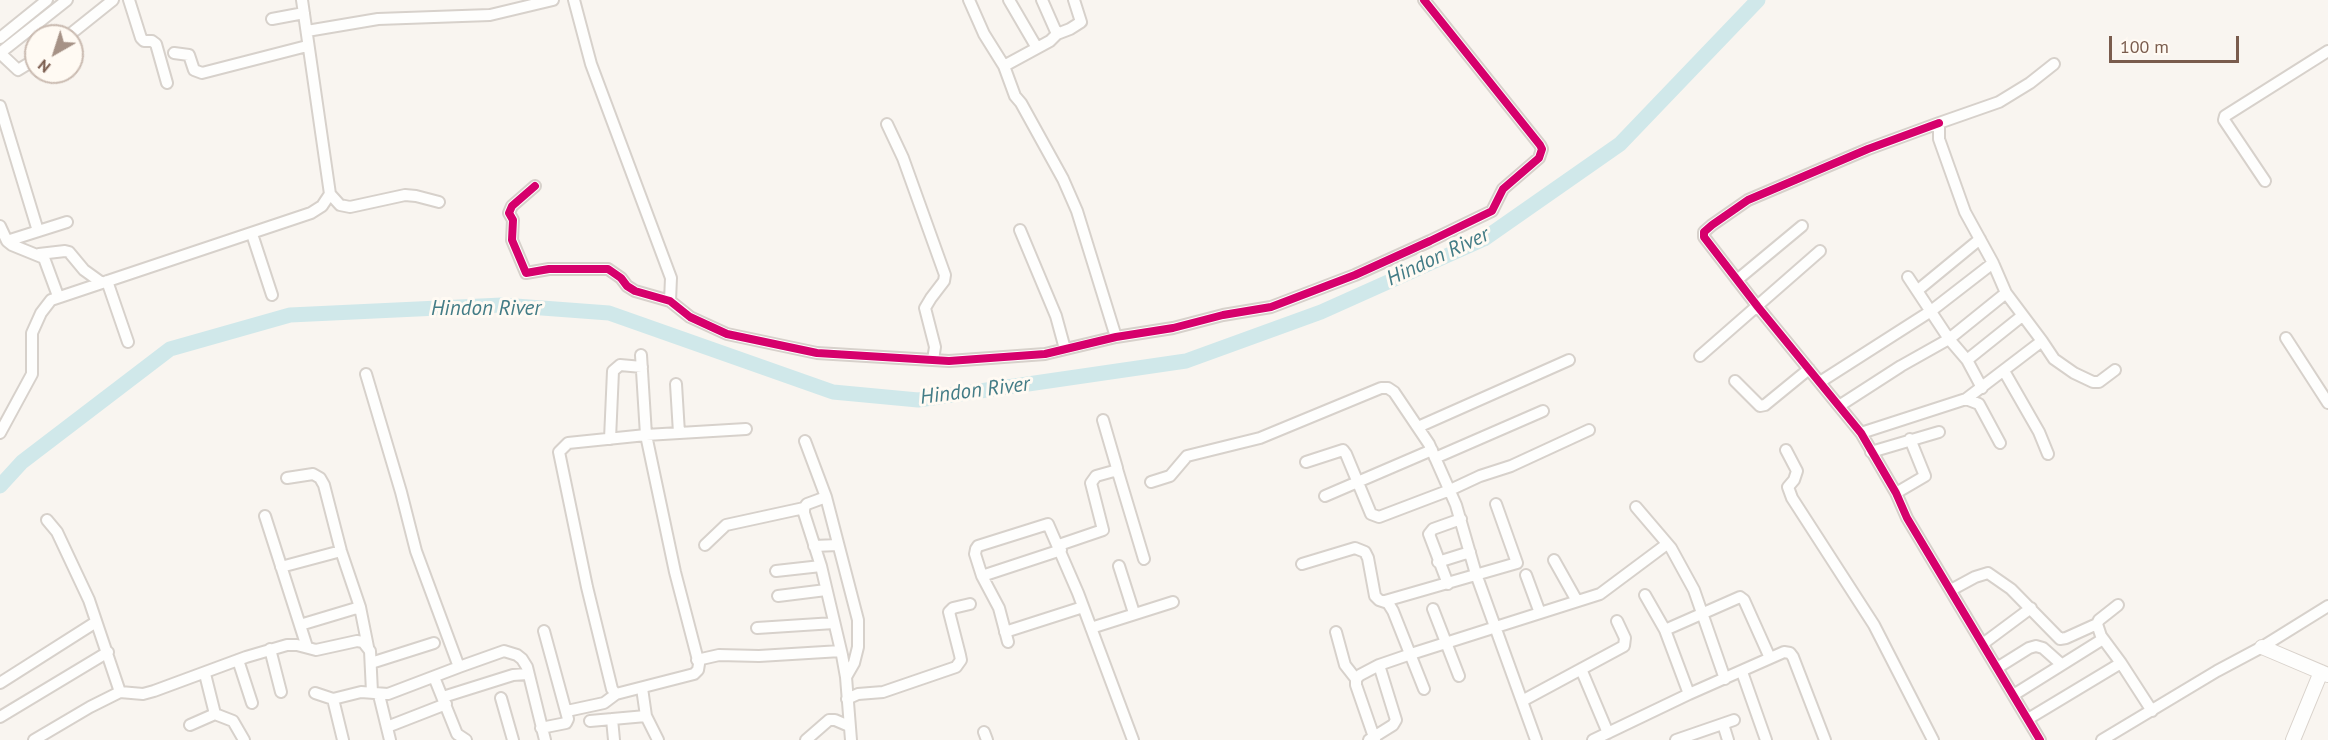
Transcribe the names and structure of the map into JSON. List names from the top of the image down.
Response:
{
  "water": ["Hindon River"],
  "scale_bar": "100 m",
  "north": "bottom left"
}
